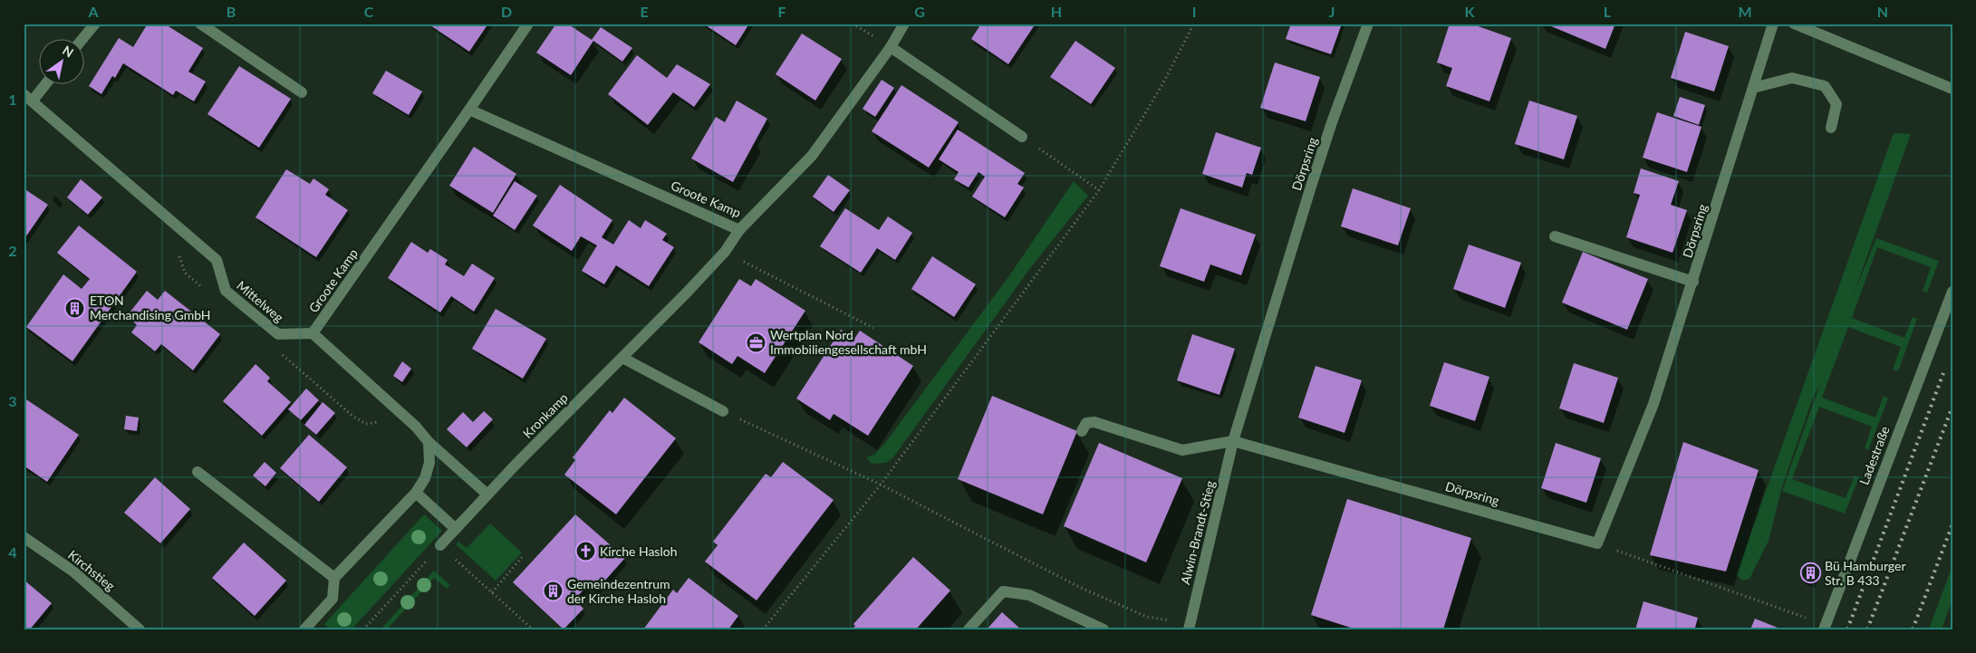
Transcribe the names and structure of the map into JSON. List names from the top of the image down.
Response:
{
  "streets": {
    "street": [
      "Dörpsring",
      "Groote Kamp",
      "Mittelweg",
      "Kronkamp",
      "Ladestraße",
      "Alwin-Brandt-Stieg",
      "Kirchstieg"
    ]
  },
  "crossings": [
    ["Dörpsring", "Alwin-Brandt-Stieg"],
    ["Groote Kamp", "Mittelweg"],
    ["Groote Kamp", "Kronkamp"]
  ],
  "places": {
    "building": ["ETON Merchandising GmbH", "Bü Hamburger Str. B 433", "Gemeindezentrum der Kirche Hasloh"],
    "office": ["Wertplan Nord Immobiliengesellschaft mbH"],
    "church": ["Kirche Hasloh"]
  },
  "north": "top right",
  "grid": {
    "columns": [
      "A",
      "B",
      "C",
      "D",
      "E",
      "F",
      "G",
      "H",
      "I",
      "J",
      "K",
      "L",
      "M",
      "N"
    ],
    "rows": [
      "1",
      "2",
      "3",
      "4"
    ]
  }
}
